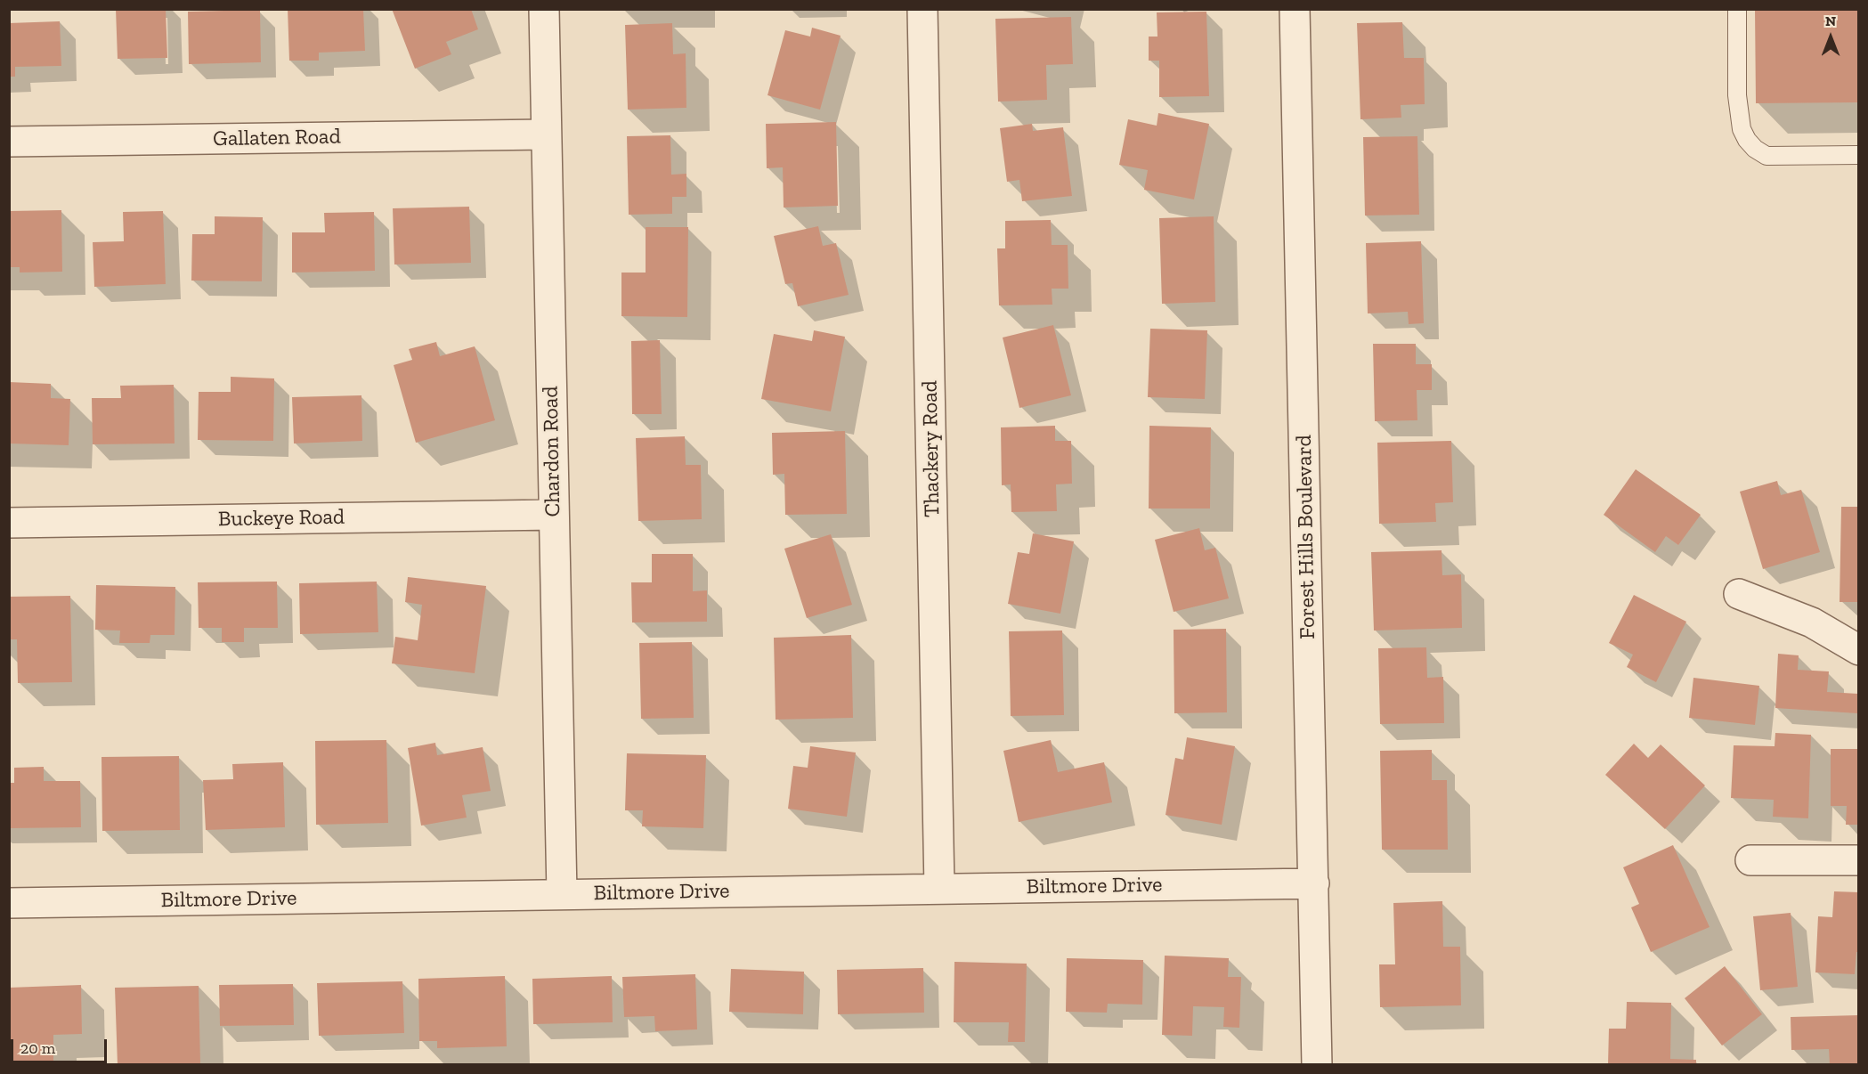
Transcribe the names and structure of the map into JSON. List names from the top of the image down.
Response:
{
  "streets": {
    "street": [
      "Gallaten Road",
      "Thackery Road",
      "Chardon Road",
      "Buckeye Road",
      "Forest Hills Boulevard",
      "Biltmore Drive"
    ]
  },
  "crossings": [
    ["Gallaten Road", "Chardon Road"],
    ["Thackery Road", "Biltmore Drive"],
    ["Chardon Road", "Buckeye Road"],
    ["Chardon Road", "Biltmore Drive"],
    ["Forest Hills Boulevard", "Biltmore Drive"]
  ],
  "scale_bar": "20 m",
  "north": "top"
}
